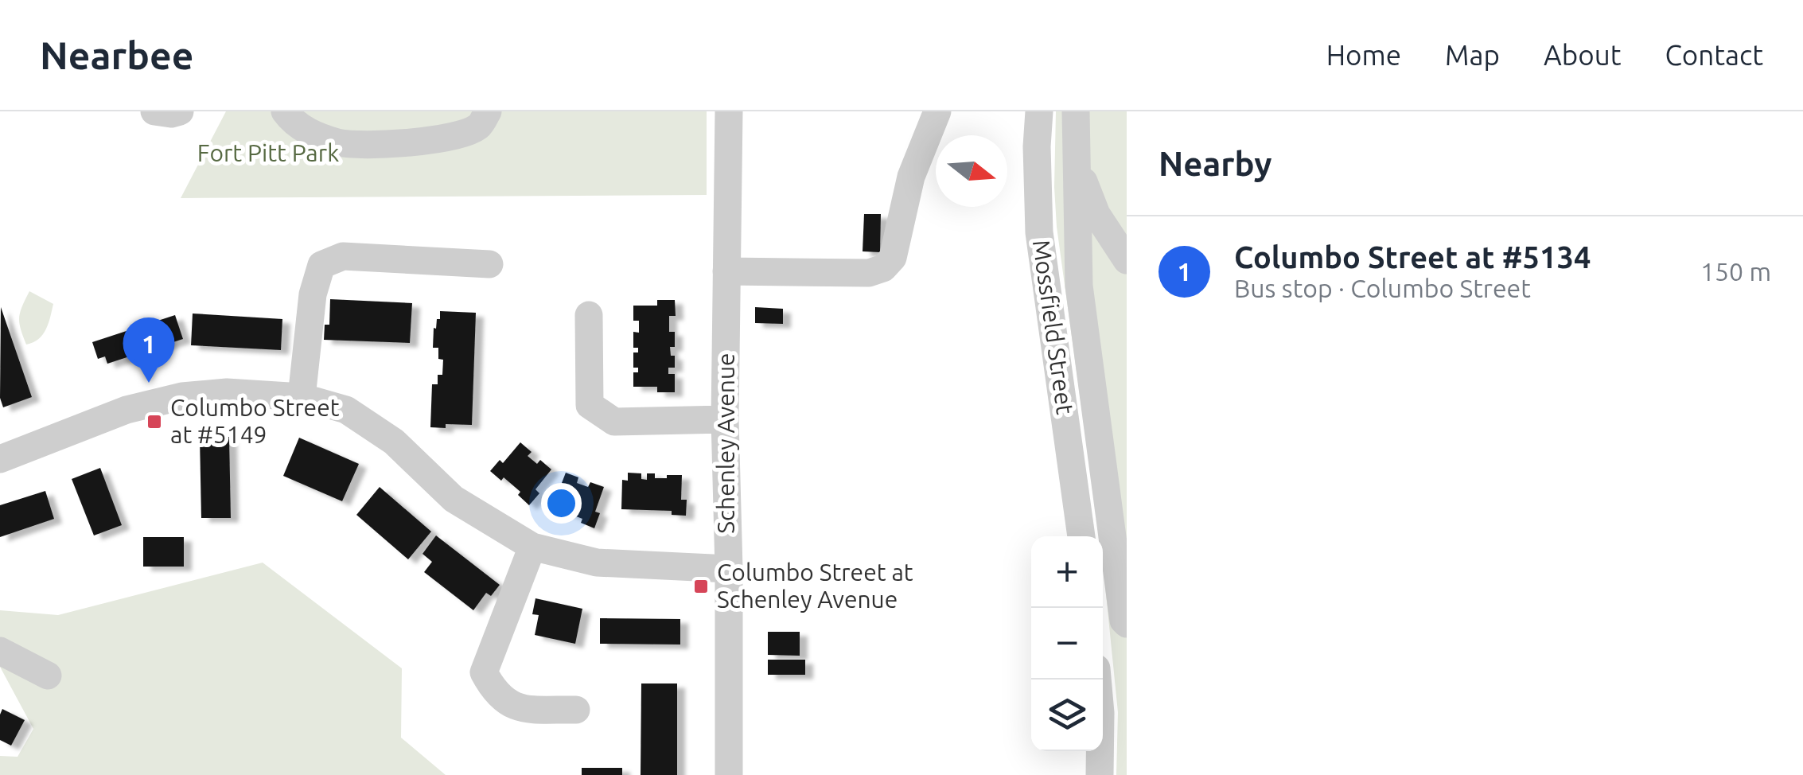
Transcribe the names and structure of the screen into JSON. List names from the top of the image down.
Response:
{
  "streets": {
    "street": ["Mossfield Street", "Schenley Avenue"]
  },
  "parks": ["Fort Pitt Park"],
  "places": {
    "transit": ["Columbo Street at #5149", "Columbo Street at Schenley Avenue"]
  },
  "north": "right",
  "page": {
    "header": "Nearbee",
    "nav": [
      "Home",
      "Map",
      "About",
      "Contact"
    ],
    "heading": "Nearby",
    "list": [
      {
        "mark": "1",
        "name": "Columbo Street at #5134",
        "note": "Bus stop · Columbo Street",
        "value": "150 m"
      }
    ],
    "pins": "1",
    "map_buttons": ["+", "−"]
  }
}
